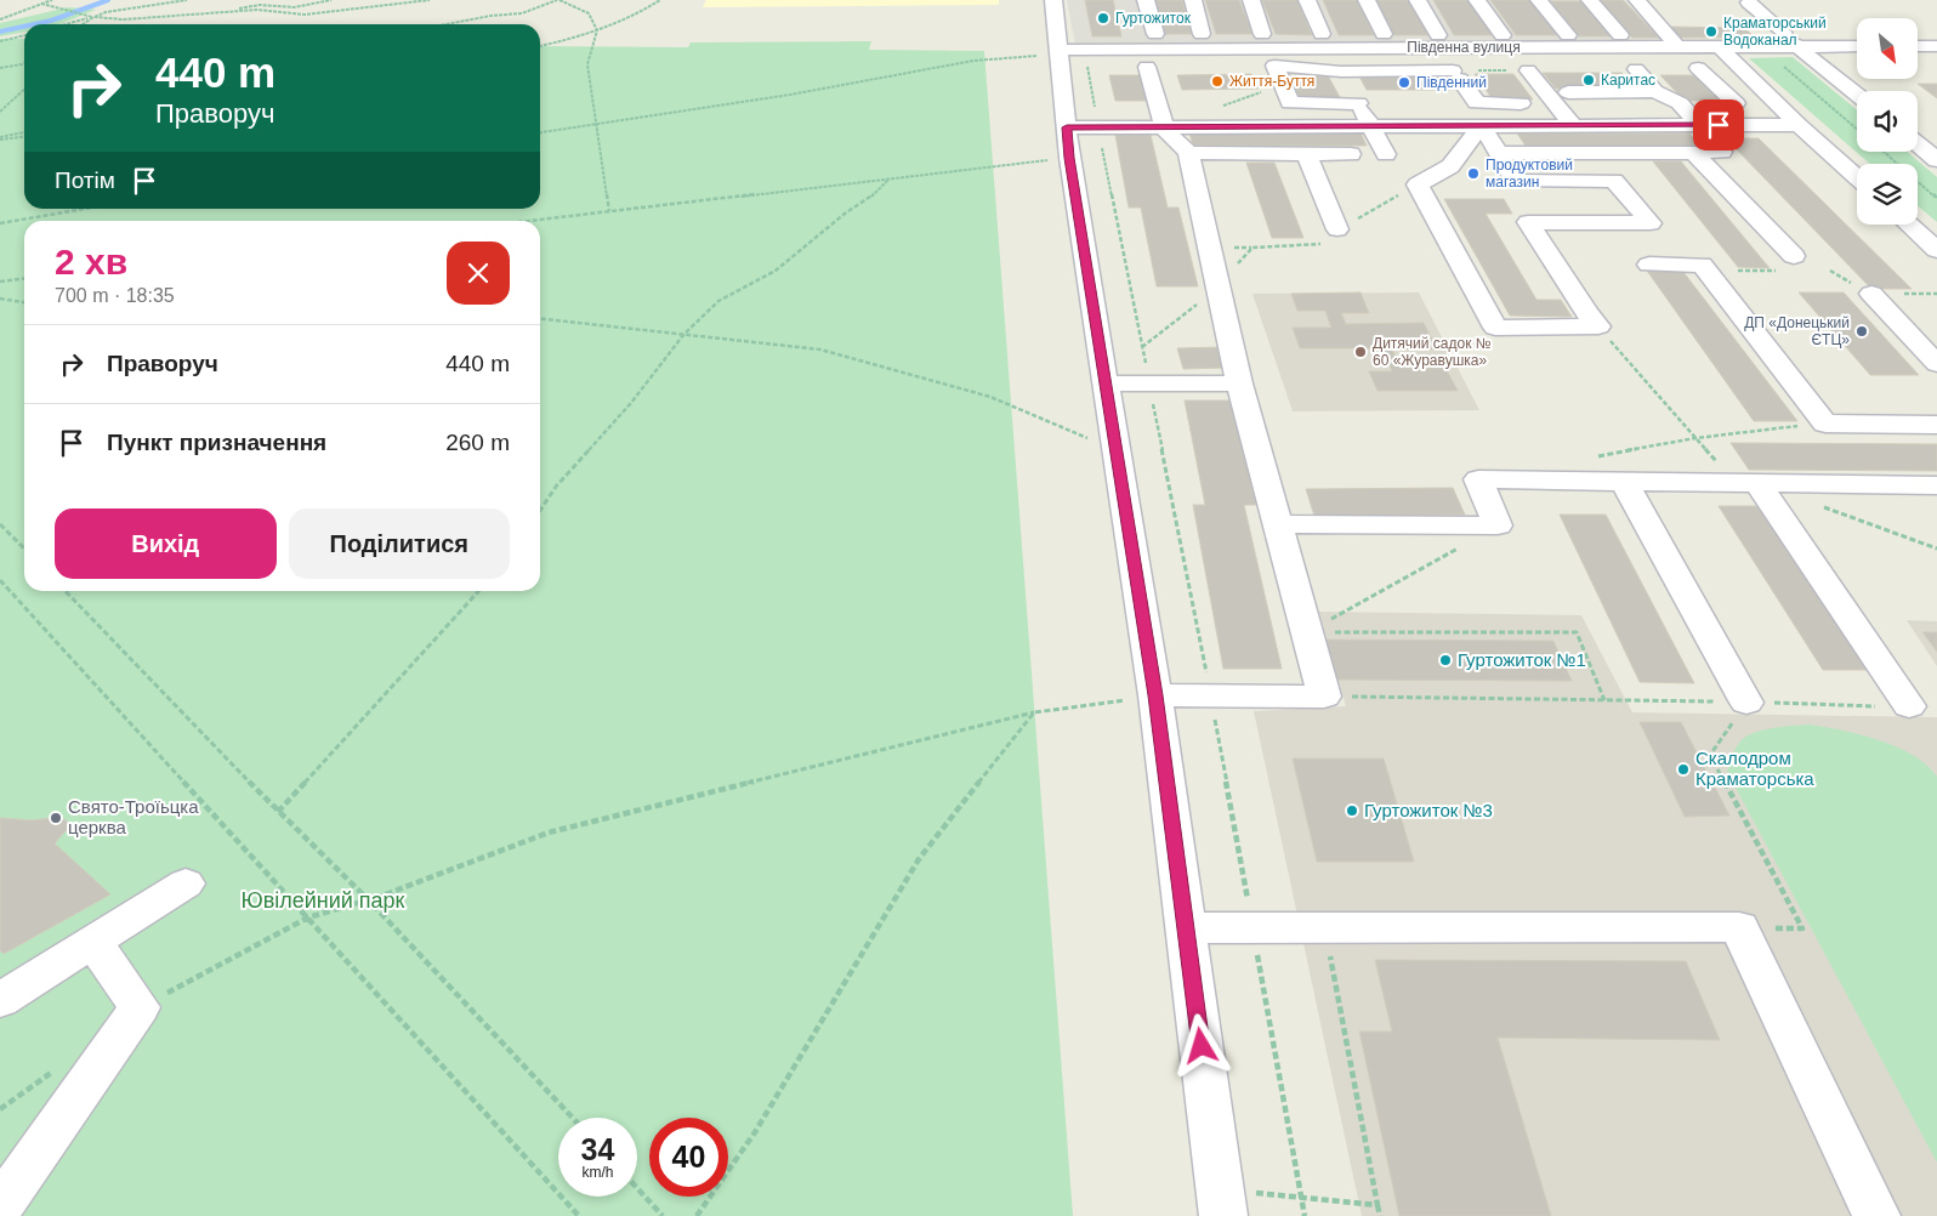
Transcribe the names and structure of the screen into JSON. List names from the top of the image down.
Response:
{
  "streets": {
    "street": ["Південна вулиця"]
  },
  "parks": ["Ювілейний парк"],
  "places": [
    "Гуртожиток",
    "Краматорський Водоканал",
    "Каритас",
    "Життя-Буття",
    "Південний",
    "Продуктовий магазин",
    "ДП «Донецький ЄТЦ»",
    "Дитячий садок № 60 «Журавушка»",
    "Гуртожиток №1",
    "Скалодром Краматорська",
    "Гуртожиток №3",
    "Свято-Троїьцка церква"
  ],
  "north": "bottom right",
  "page": {
    "turn": ["440 m", "Праворуч"],
    "then": "Потім",
    "heading": ["2 хв", "700 m · 18:35"],
    "list": [
      {
        "name": "Праворуч",
        "value": "440 m"
      },
      {
        "name": "Пункт призначення",
        "value": "260 m"
      }
    ],
    "buttons": ["Вихід", "Поділитися"],
    "speed": "34 km/h",
    "limit": "40"
  }
}
